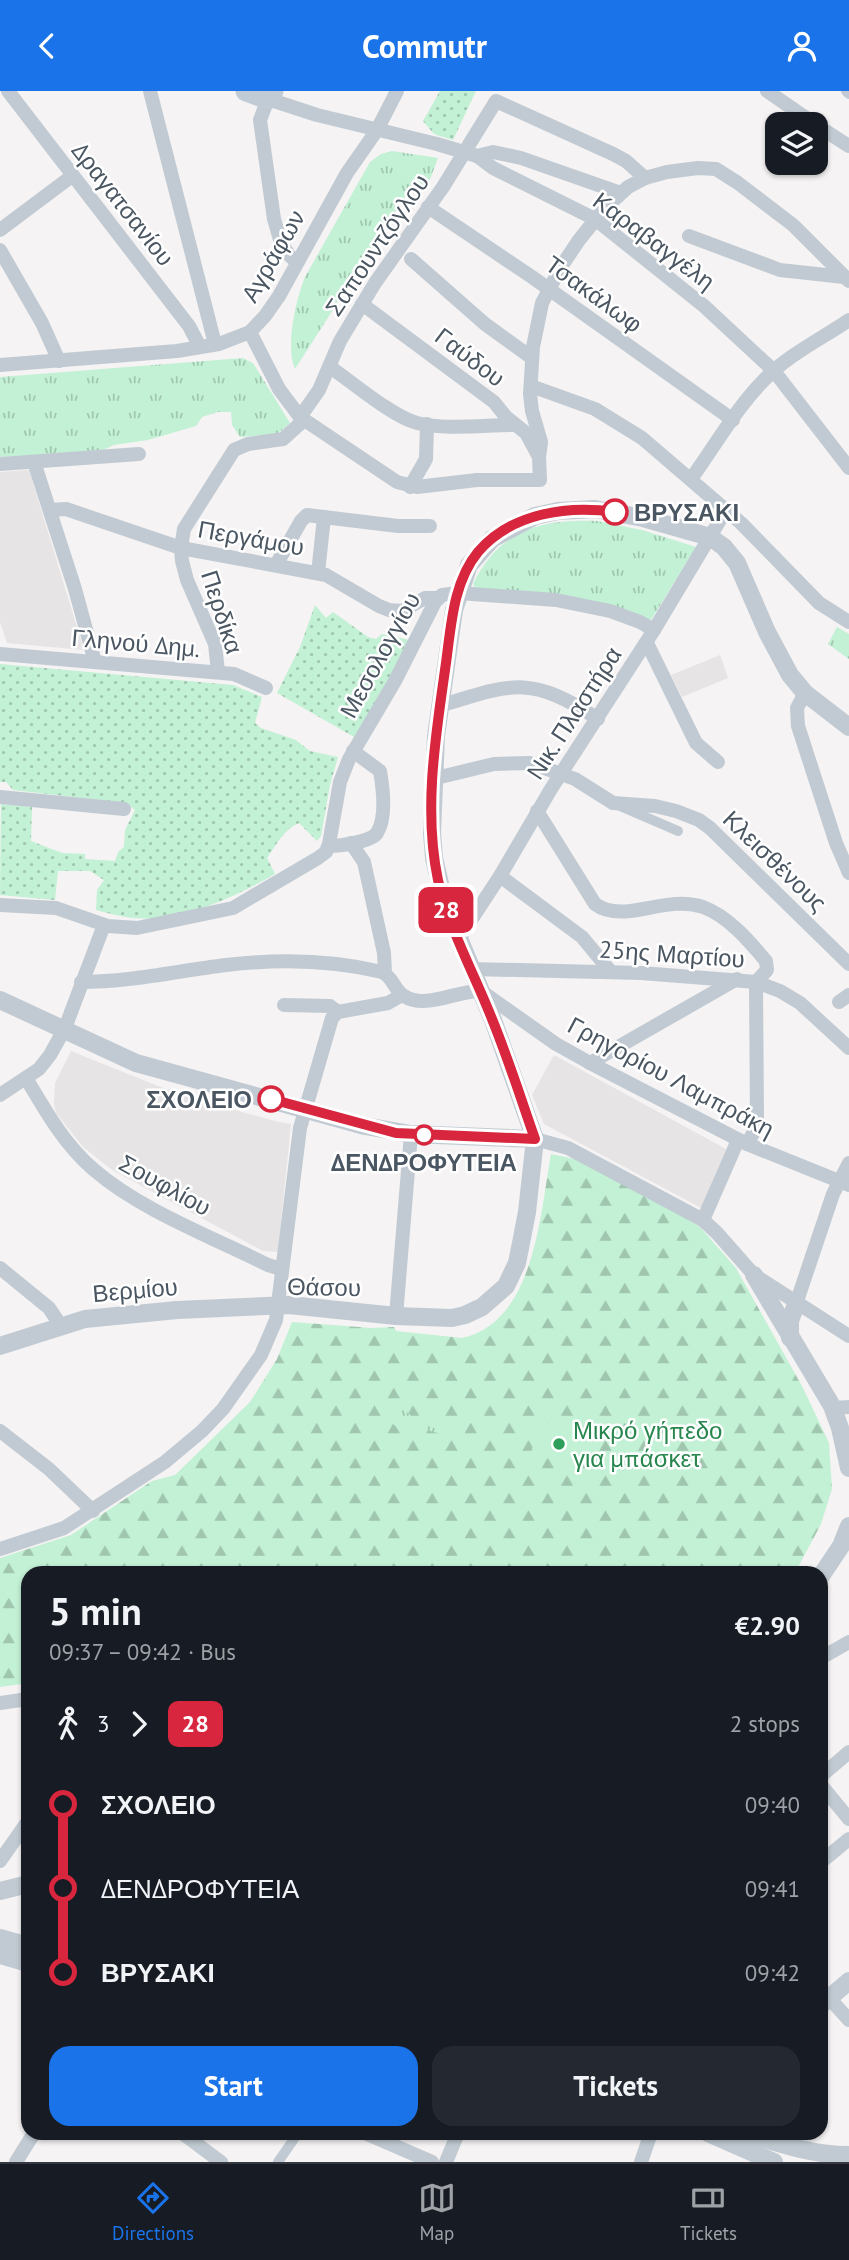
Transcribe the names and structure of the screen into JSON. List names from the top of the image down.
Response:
{
  "streets": {
    "street": [
      "Δραγατσανίου",
      "Καραβαγγέλη",
      "Σαπουντζόγλου",
      "Αγράφων",
      "Τσακάλωφ",
      "Γαύδου",
      "Περγάμου",
      "Περδίκα",
      "Γληνού Δημ.",
      "Μεσολογγίου",
      "Νικ. Πλαστήρα",
      "Κλεισθένους",
      "25ης Μαρτίου",
      "Γρηγορίου Λαμπράκη",
      "Σουφλίου",
      "Θάσου",
      "Βερμίου"
    ]
  },
  "crossings": [
    ["Δραγατσανίου", "Αγράφων"],
    ["Καραβαγγέλη", "Σαπουντζόγλου"],
    ["Καραβαγγέλη", "Αγράφων"],
    ["Σαπουντζόγλου", "Τσακάλωφ"],
    ["Σαπουντζόγλου", "Γαύδου"],
    ["Σαπουντζόγλου", "Περδίκα"],
    ["Περγάμου", "Περδίκα"],
    ["Περγάμου", "Μεσολογγίου"],
    ["Περδίκα", "Γληνού Δημ."],
    ["Μεσολογγίου", "Νικ. Πλαστήρα"],
    ["Νικ. Πλαστήρα", "Κλεισθένους"],
    ["Θάσου", "Βερμίου"]
  ],
  "places": [
    "ΒΡΥΣΑΚΙ",
    "ΣΧΟΛΕΙΟ",
    "ΔΕΝΔΡΟΦΥΤΕΙΑ",
    "Μικρό γήπεδο για μπάσκετ"
  ],
  "lines": ["bus line 28"],
  "page": {
    "header": "Commutr",
    "on_map": "28",
    "heading": ["5 min", "09:37 – 09:42 · Bus", "€2.90"],
    "legs": ["3", "28", "2 stops"],
    "list": [
      {
        "name": "ΣΧΟΛΕΙΟ",
        "value": "09:40"
      },
      {
        "name": "ΔΕΝΔΡΟΦΥΤΕΙΑ",
        "value": "09:41"
      },
      {
        "name": "ΒΡΥΣΑΚΙ",
        "value": "09:42"
      }
    ],
    "buttons": ["Start", "Tickets"],
    "tabs": ["Directions", "Map", "Tickets"]
  }
}
